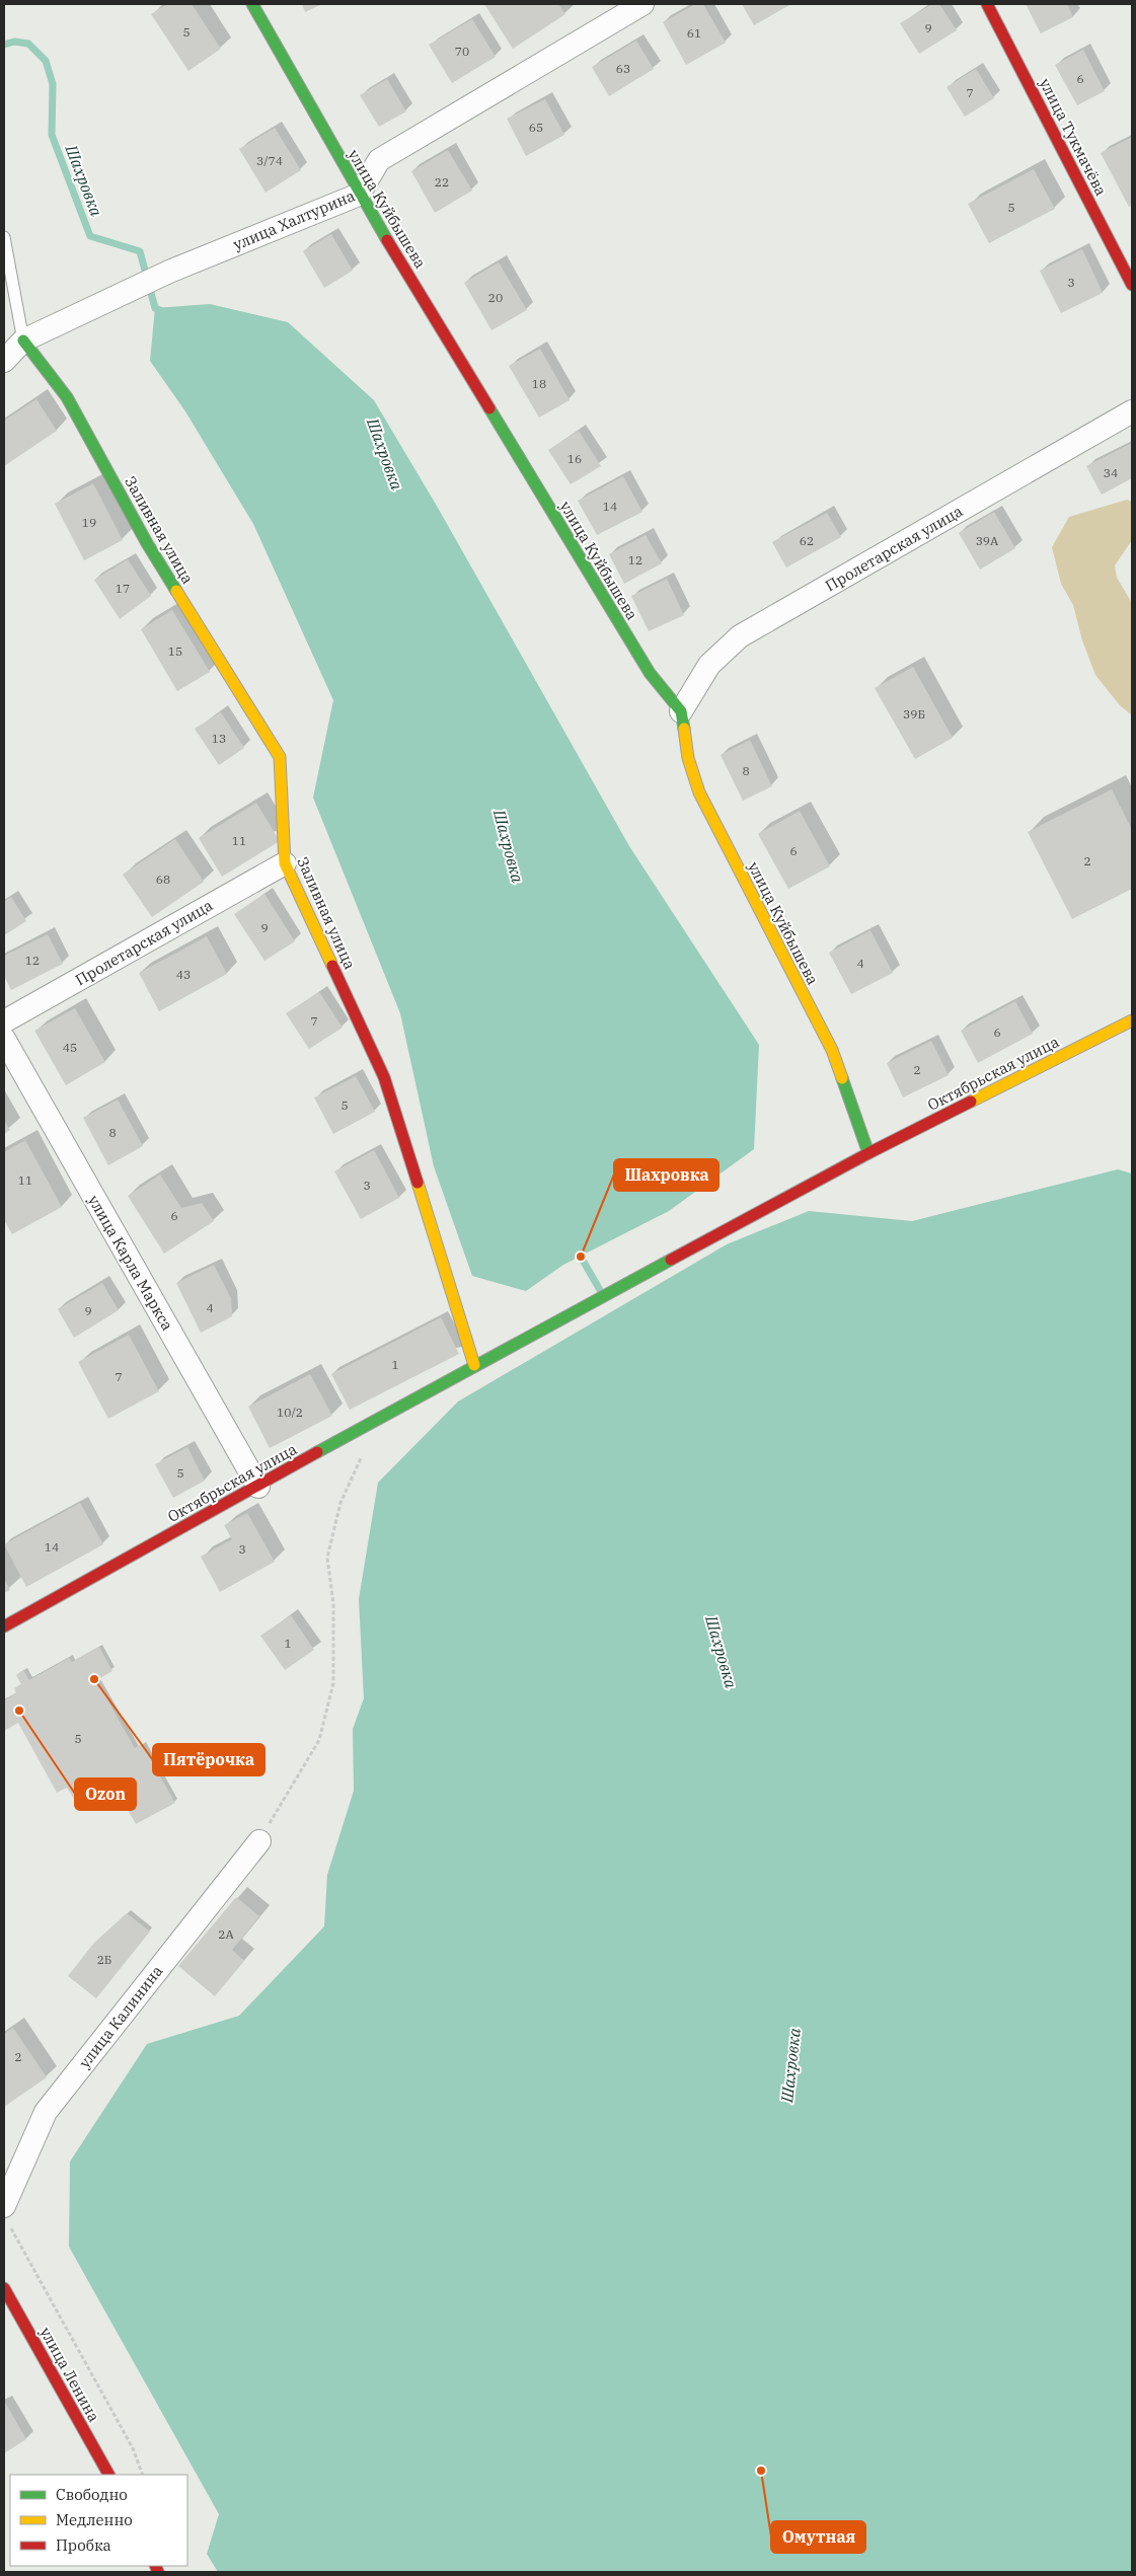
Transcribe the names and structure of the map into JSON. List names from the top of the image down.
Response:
{
  "streets": {
    "street": [
      "улица Тукмачёва",
      "улица Куйбышева",
      "улица Халтурина",
      "Заливная улица",
      "Пролетарская улица",
      "Октябрьская улица",
      "улица Карла Маркса",
      "улица Калинина",
      "улица Ленина"
    ]
  },
  "crossings": [
    ["улица Куйбышева", "улица Халтурина"],
    ["улица Куйбышева", "Пролетарская улица"],
    ["улица Куйбышева", "Октябрьская улица"],
    ["улица Халтурина", "Заливная улица"],
    ["Заливная улица", "Пролетарская улица"],
    ["Заливная улица", "Октябрьская улица"],
    ["Октябрьская улица", "улица Карла Маркса"]
  ],
  "water": ["Шахровка"],
  "places": [
    "Шахровка",
    "Пятёрочка",
    "Ozon",
    "Омутная"
  ],
  "house_numbers": [
    "9",
    "5",
    "61",
    "70",
    "63",
    "6",
    "7",
    "65",
    "3/74",
    "22",
    "5",
    "3",
    "20",
    "18",
    "16",
    "34",
    "14",
    "19",
    "62",
    "39А",
    "12",
    "17",
    "15",
    "39Б",
    "13",
    "8",
    "11",
    "6",
    "2",
    "68",
    "9",
    "12",
    "4",
    "43",
    "7",
    "6",
    "45",
    "2",
    "5",
    "8",
    "11",
    "3",
    "6",
    "4",
    "9",
    "1",
    "7",
    "10/2",
    "5",
    "14",
    "3",
    "1",
    "5",
    "2А",
    "2Б",
    "2"
  ],
  "legend": ["Свободно", "Медленно", "Пробка"]
}
